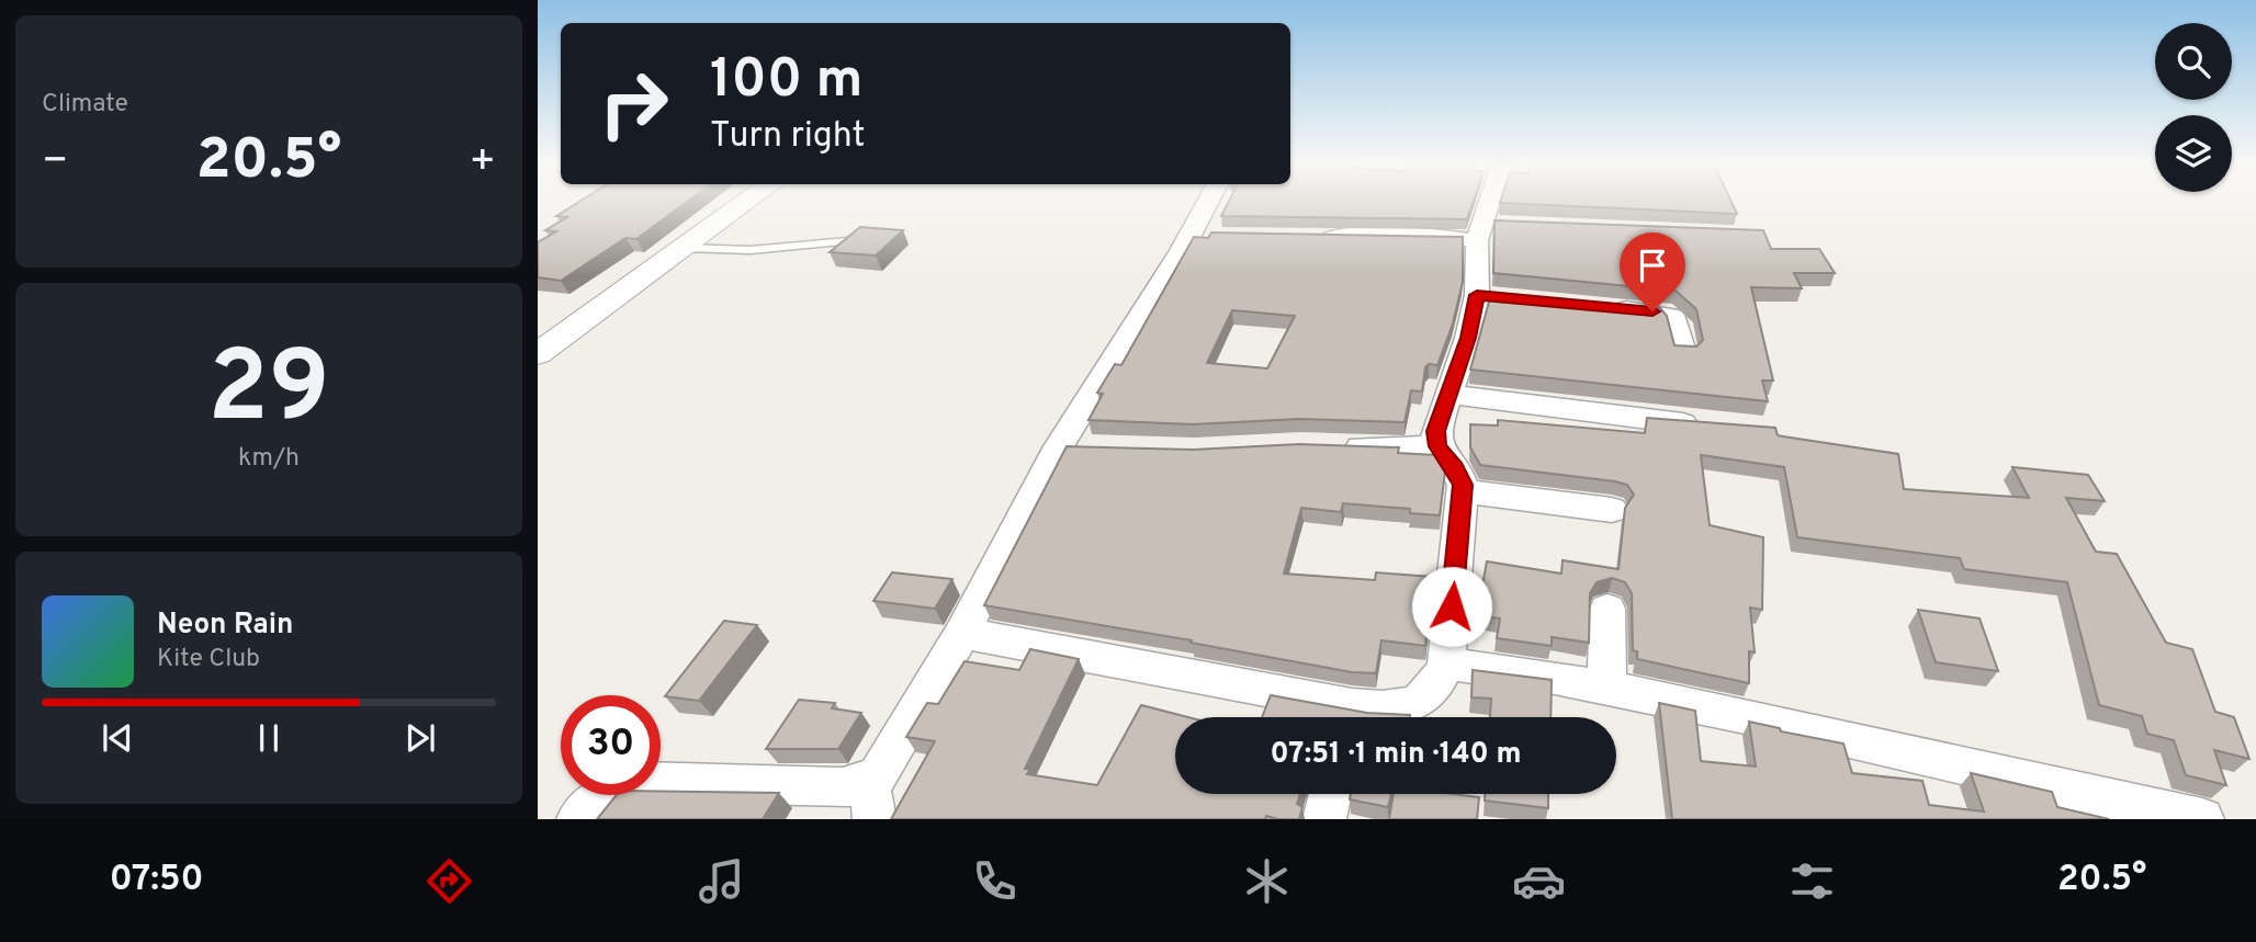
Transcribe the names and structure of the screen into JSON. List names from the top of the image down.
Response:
{
  "page": {
    "tile": [
      "Climate",
      ["29", "km/h"]
    ],
    "turn": ["100 m", "Turn right"],
    "heat": ["−", "20.5°", "+"],
    "song": ["Neon Rain", "Kite Club"],
    "limit": "30",
    "trip": "07:51 · 1 min · 140 m",
    "tabs": ["07:50", "20.5°"]
  }
}
